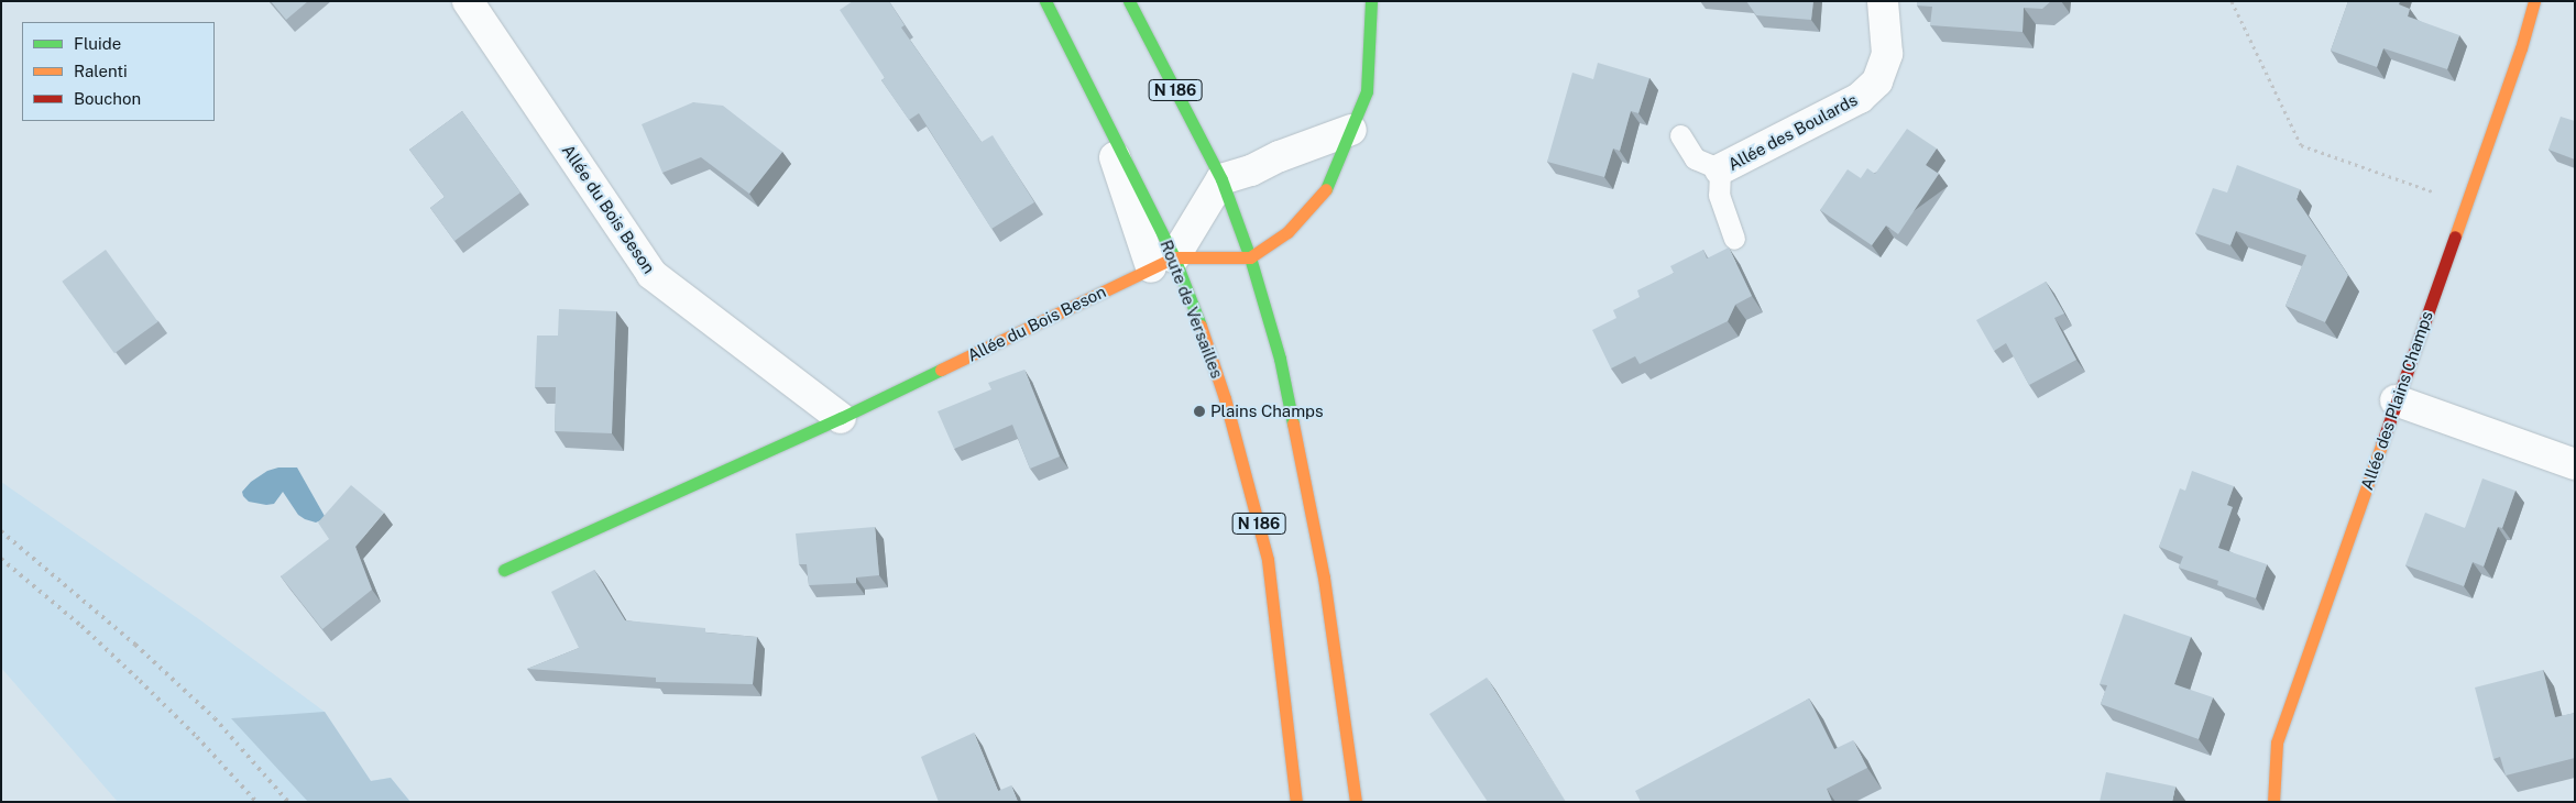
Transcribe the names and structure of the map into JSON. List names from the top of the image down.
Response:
{
  "streets": {
    "street": [
      "N 186",
      "Allée des Boulards",
      "Allée du Bois Beson",
      "Route de Versailles",
      "Allée des Plains Champs"
    ]
  },
  "crossings": [
    ["Allée du Bois Beson", "Route de Versailles"]
  ],
  "places": ["Plains Champs"],
  "legend": ["Fluide", "Ralenti", "Bouchon"]
}
